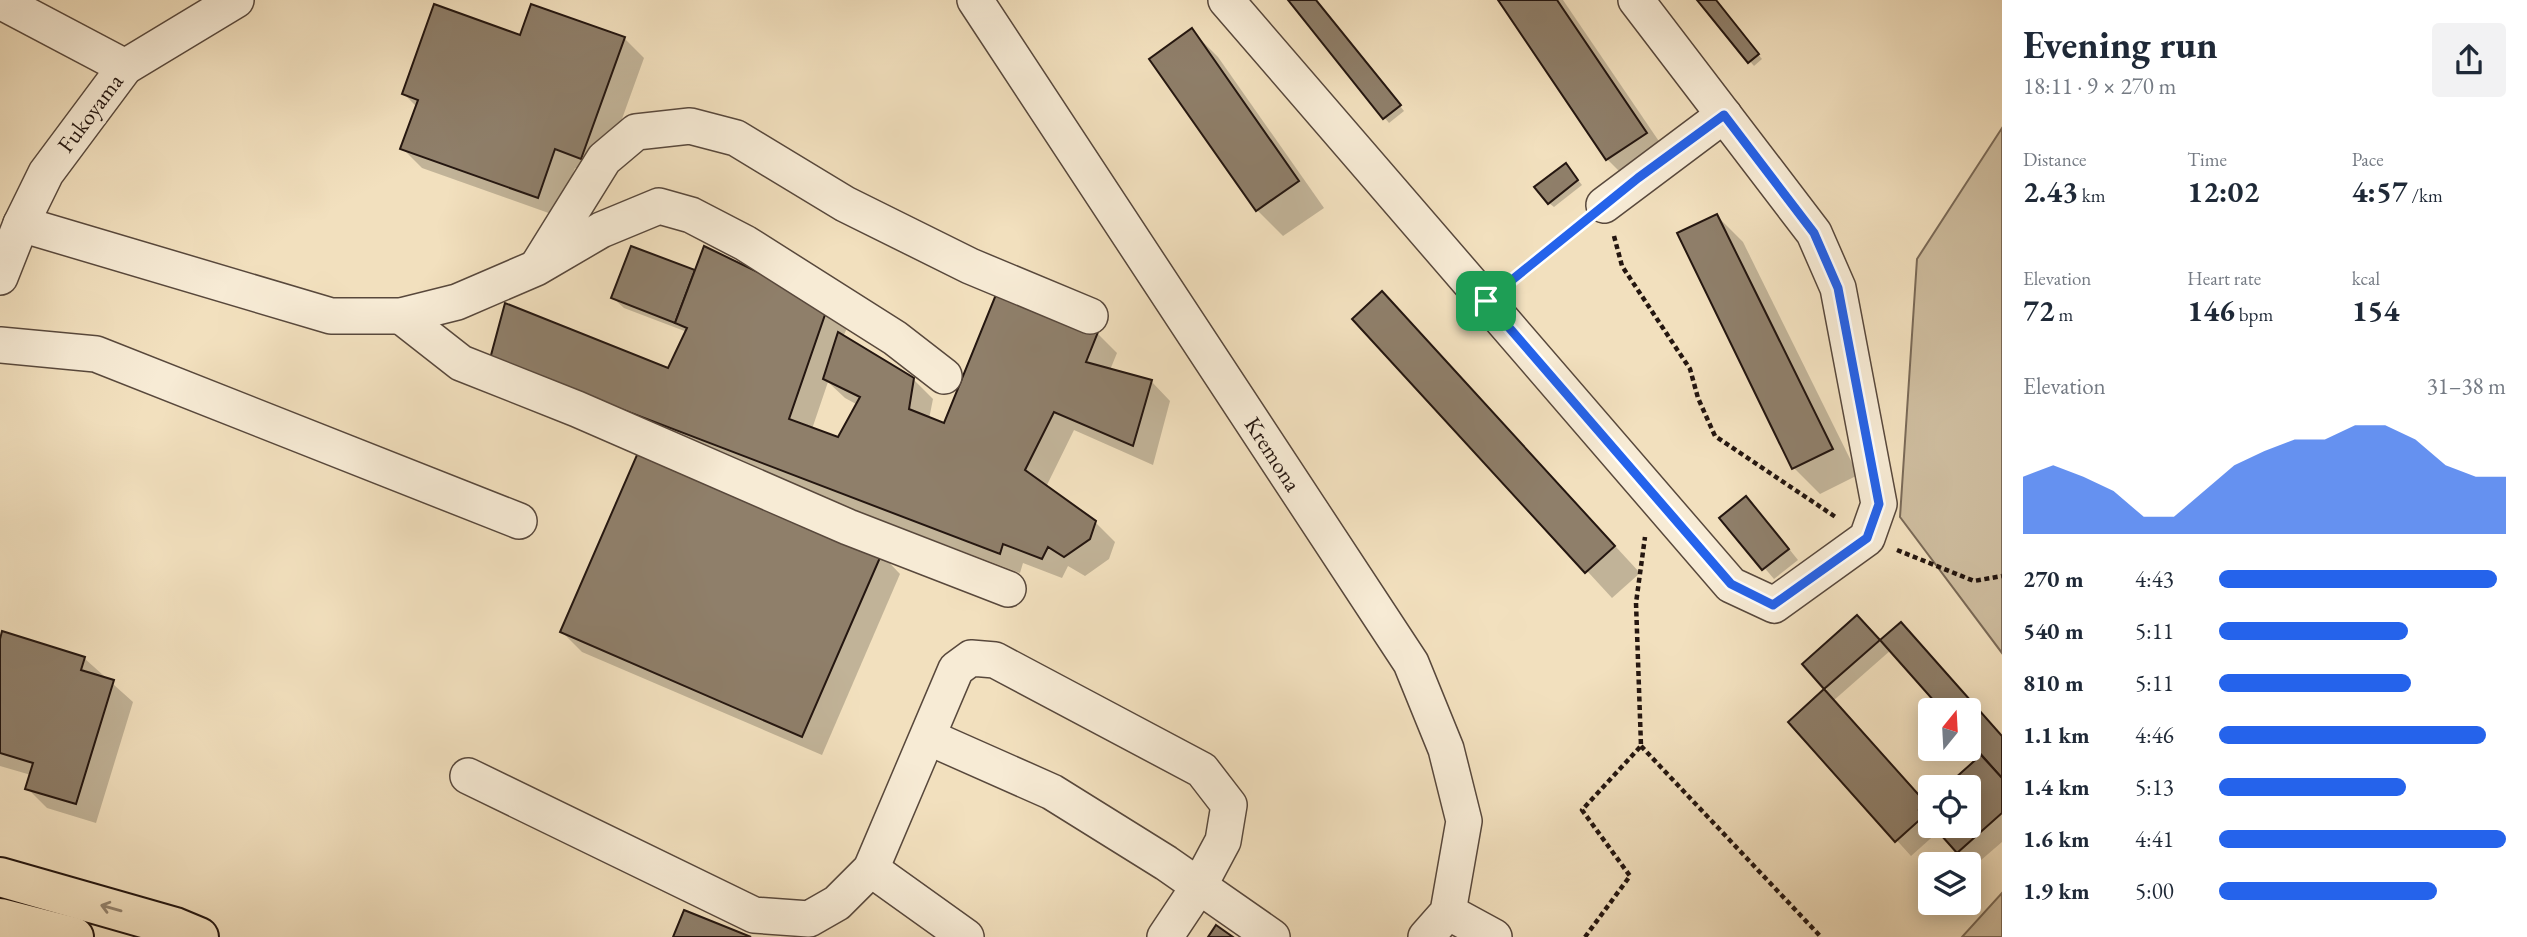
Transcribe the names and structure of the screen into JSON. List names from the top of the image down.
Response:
{
  "streets": {
    "street": ["Fukoyama", "Kremona"]
  },
  "north": "top",
  "page": {
    "heading": ["Evening run", "18:11 · 9 × 270 m"],
    "stats": [
      ["Distance", "2.43 km"],
      ["Time", "12:02"],
      ["Pace", "4:57 /km"],
      ["Elevation", "72 m"],
      ["Heart rate", "146 bpm"],
      ["kcal", "154"]
    ],
    "chart": ["Elevation", "31–38 m"],
    "list": [
      {
        "name": "270 m",
        "note": "4:43"
      },
      {
        "name": "540 m",
        "note": "5:11"
      },
      {
        "name": "810 m",
        "note": "5:11"
      },
      {
        "name": "1.1 km",
        "note": "4:46"
      },
      {
        "name": "1.4 km",
        "note": "5:13"
      },
      {
        "name": "1.6 km",
        "note": "4:41"
      },
      {
        "name": "1.9 km",
        "note": "5:00"
      }
    ]
  }
}
